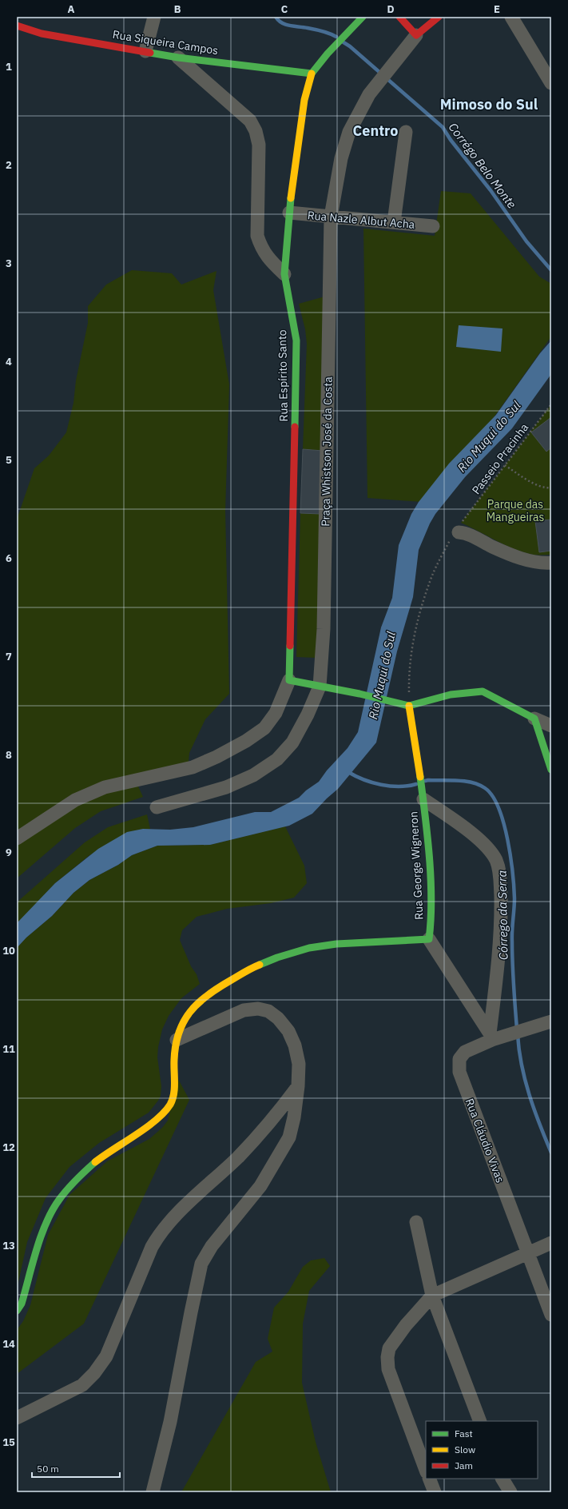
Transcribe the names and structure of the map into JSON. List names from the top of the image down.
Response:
{
  "streets": {
    "main road": ["Rua Siqueira Campos", "Rua Espírito Santo", "Rua George Wigneron"],
    "street": ["Rua Nazle Albut Acha", "Praça Whistson José da Costa", "Rua Cláudio Vivas"],
    "path": ["Passeio Pracinha"]
  },
  "crossings": [
    ["Rua Siqueira Campos", "Rua Espírito Santo"],
    ["Rua Nazle Albut Acha", "Rua Espírito Santo"],
    ["Rua Nazle Albut Acha", "Praça Whistson José da Costa"],
    ["Passeio Pracinha", "Rua George Wigneron"]
  ],
  "districts": ["Mimoso do Sul", "Centro"],
  "water": ["Corrégo Belo Monte", "Rio Muqui do Sul", "Córrego da Serra"],
  "parks": ["Parque das Mangueiras"],
  "legend": ["Fast", "Slow", "Jam"],
  "scale_bar": "50 m",
  "grid": {
    "columns": [
      "A",
      "B",
      "C",
      "D",
      "E"
    ],
    "rows": [
      "1",
      "2",
      "3",
      "4",
      "5",
      "6",
      "7",
      "8",
      "9",
      "10",
      "11",
      "12",
      "13",
      "14",
      "15"
    ]
  }
}
